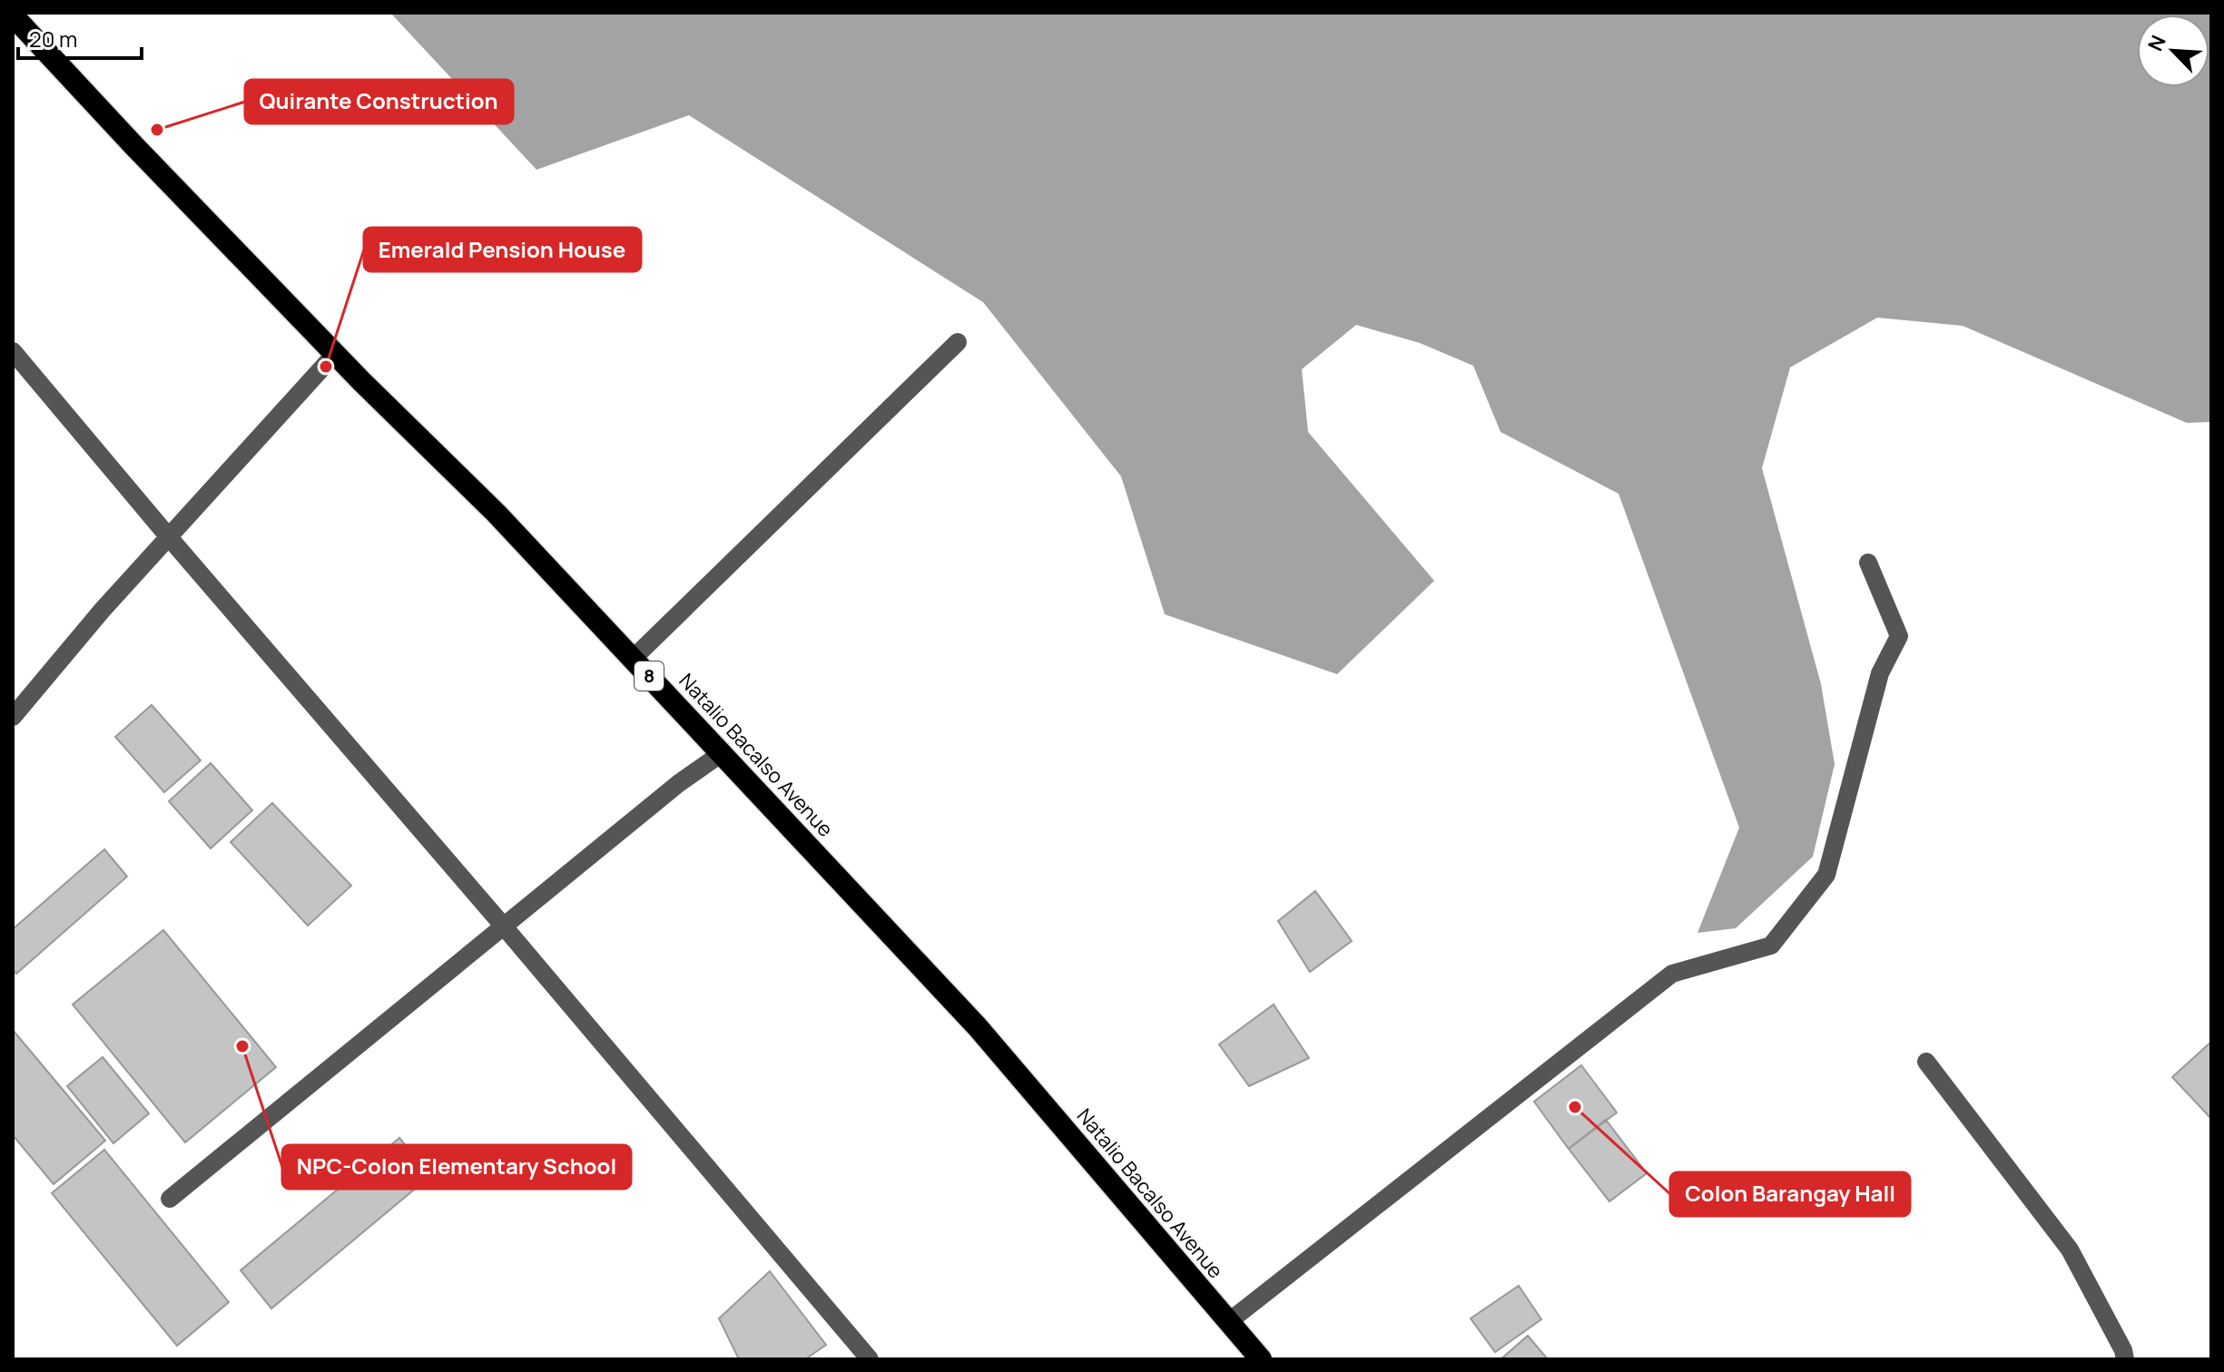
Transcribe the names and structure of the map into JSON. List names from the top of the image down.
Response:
{
  "streets": {
    "highway": ["8", "Natalio Bacalso Avenue"]
  },
  "places": [
    "Quirante Construction",
    "Emerald Pension House",
    "NPC-Colon Elementary School",
    "Colon Barangay Hall"
  ],
  "scale_bar": "20 m",
  "north": "top left"
}
